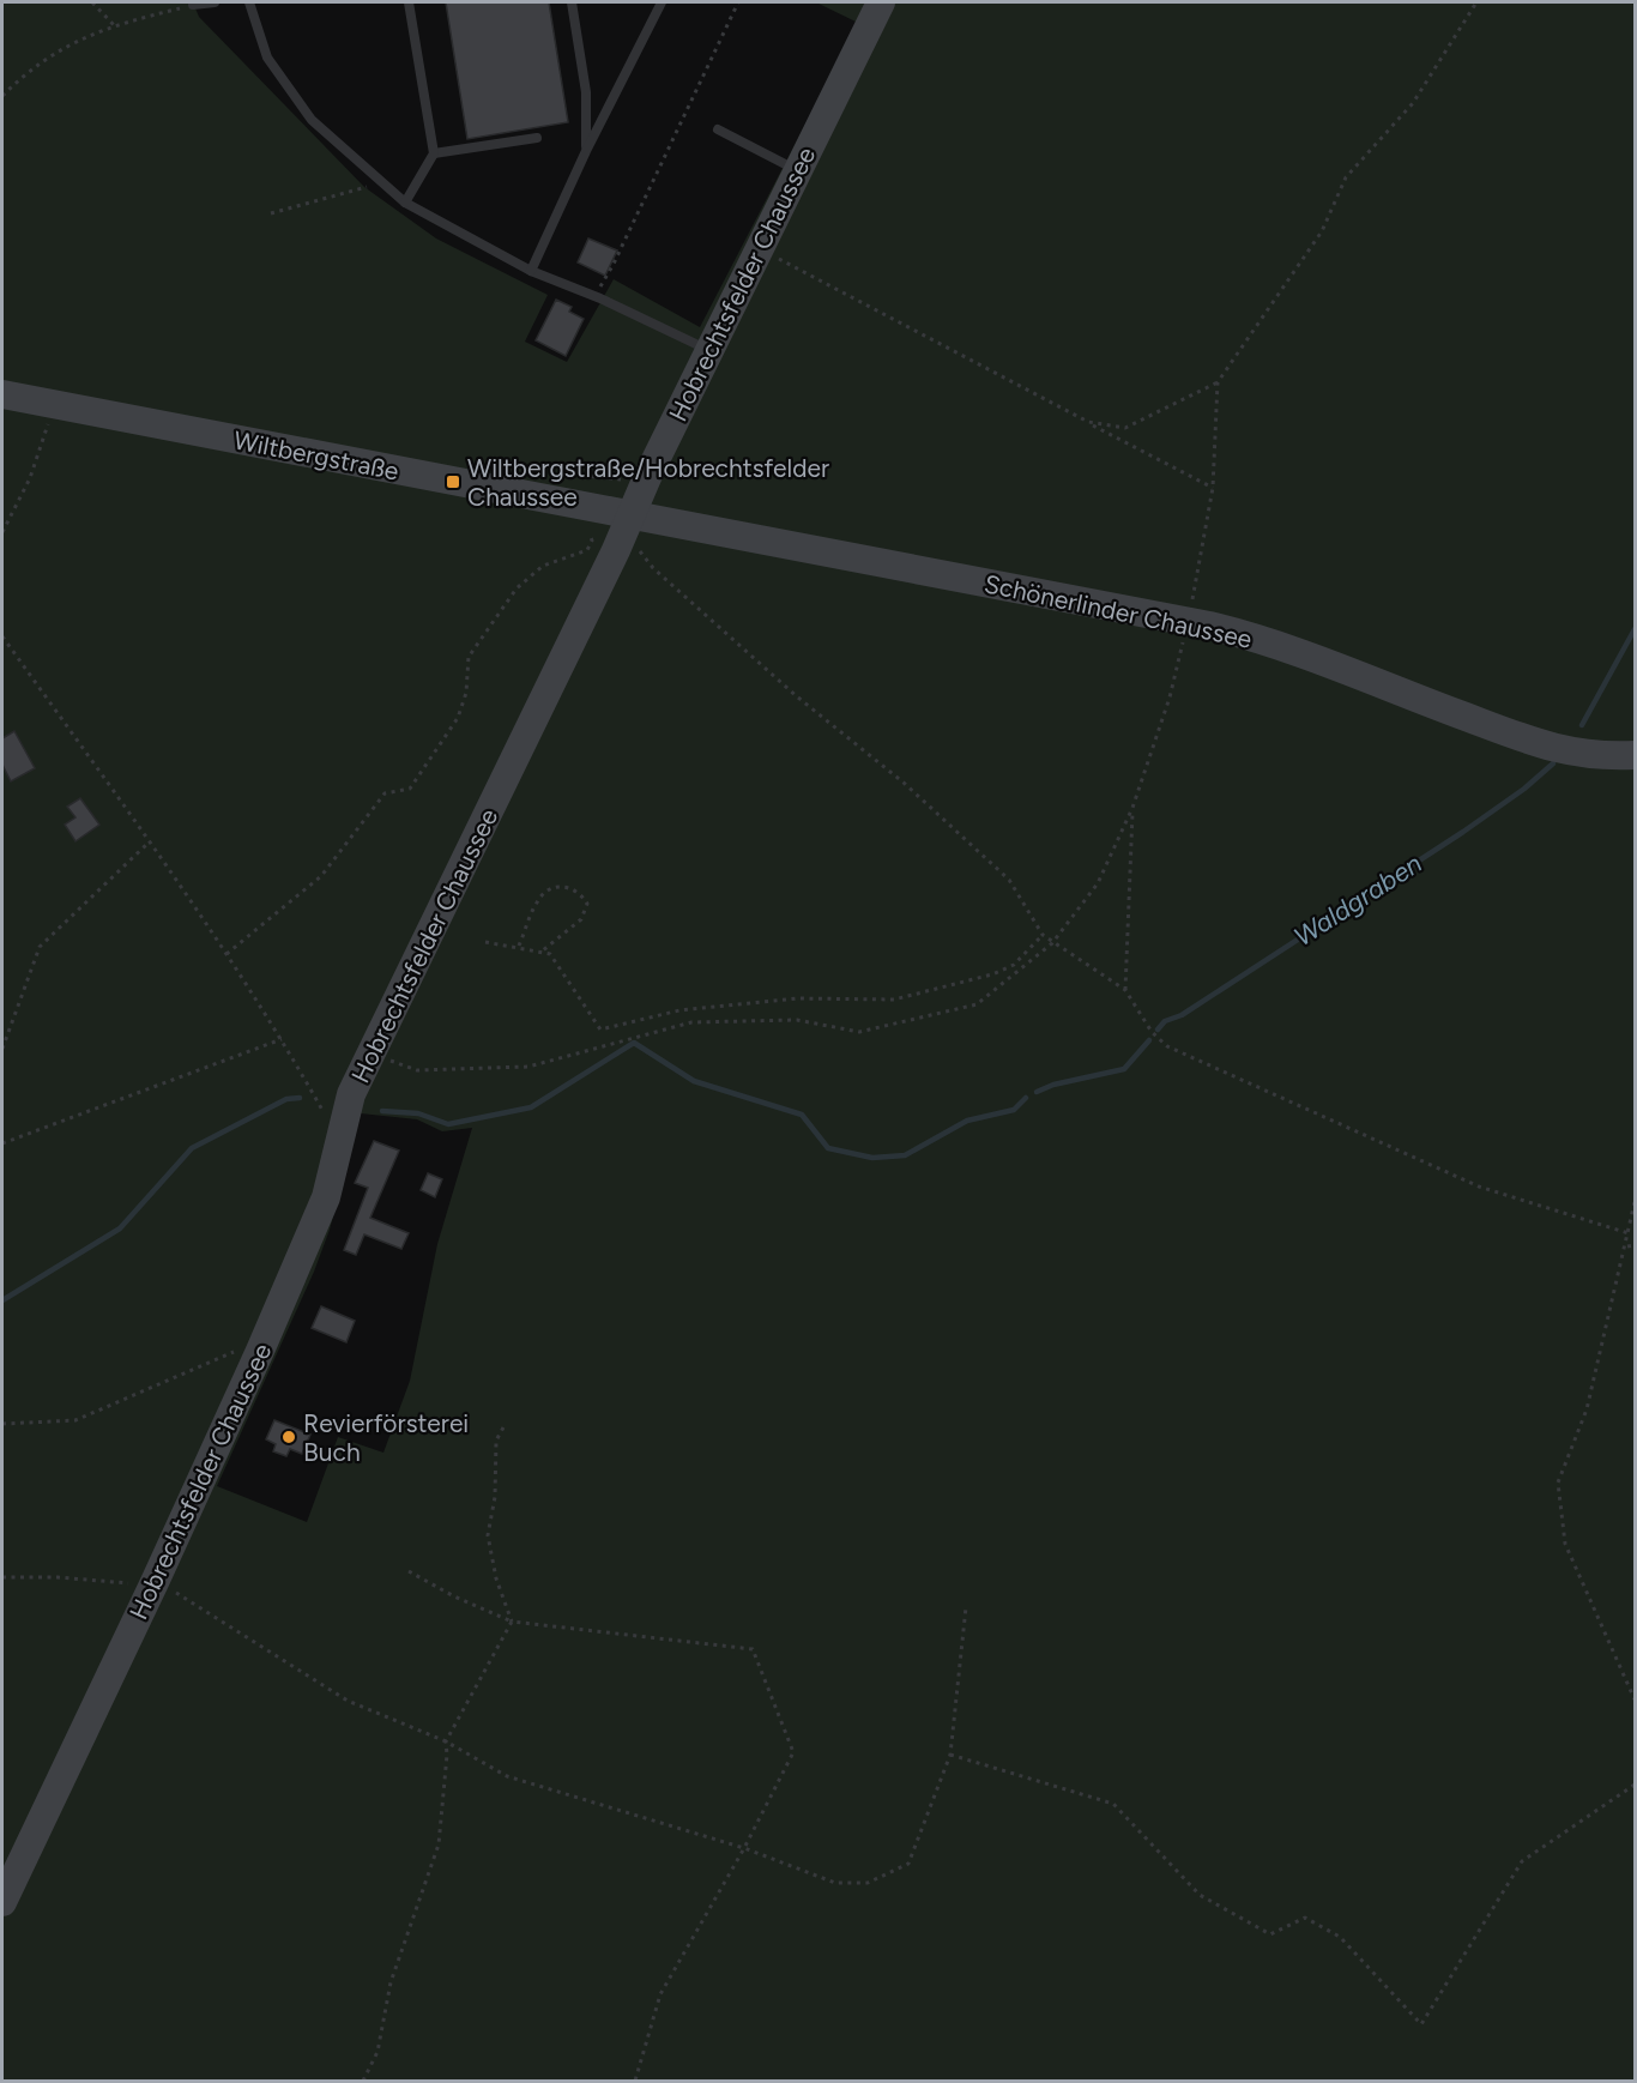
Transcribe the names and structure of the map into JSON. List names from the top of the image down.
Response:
{
  "streets": {
    "main road": ["Hobrechtsfelder Chaussee", "Wiltbergstraße", "Schönerlinder Chaussee"]
  },
  "crossings": [
    ["Hobrechtsfelder Chaussee", "Wiltbergstraße"],
    ["Hobrechtsfelder Chaussee", "Schönerlinder Chaussee"],
    ["Wiltbergstraße", "Schönerlinder Chaussee"]
  ],
  "water": ["Waldgraben"],
  "places": {
    "transit": ["Wiltbergstraße/Hobrechtsfelder Chaussee"],
    "other": ["Revierförsterei Buch"]
  }
}
